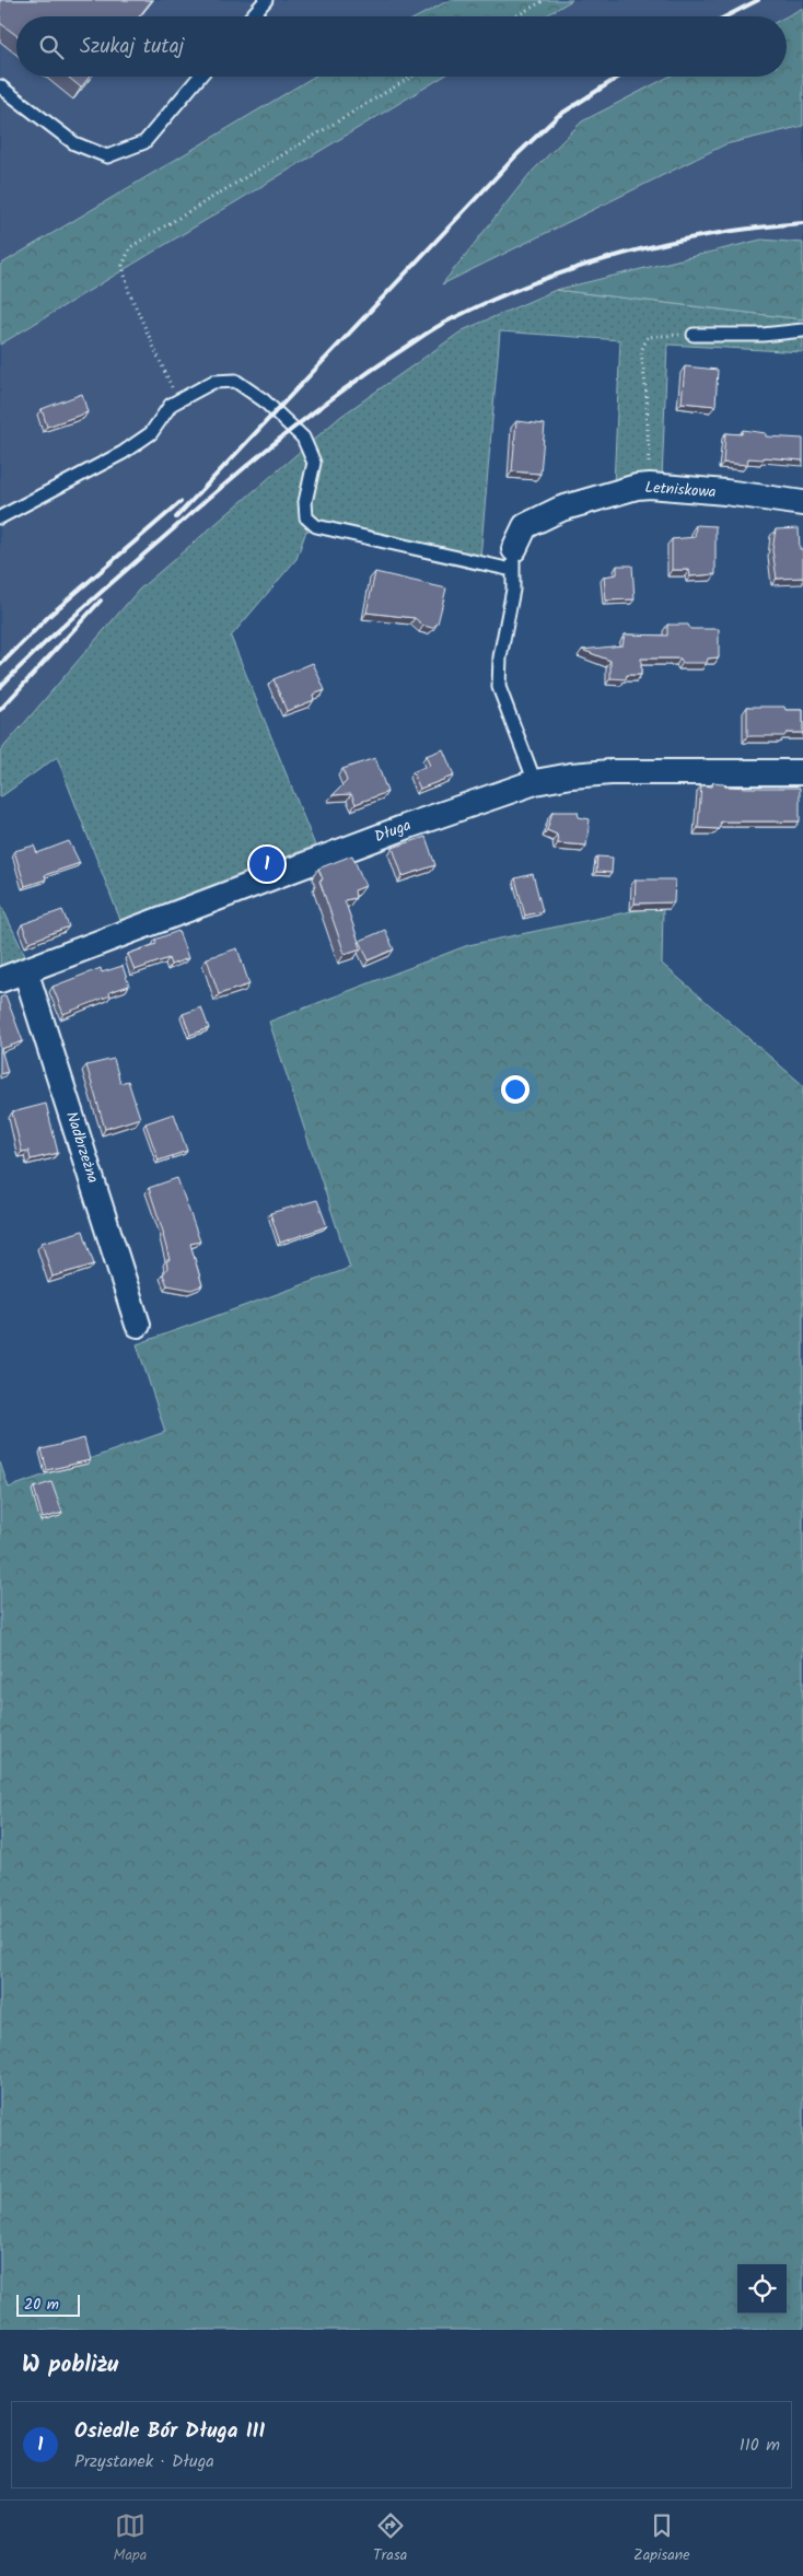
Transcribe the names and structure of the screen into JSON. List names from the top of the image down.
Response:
{
  "streets": {
    "street": ["Letniskowa", "Długa", "Nadbrzeżna"]
  },
  "crossings": [
    ["Długa", "Nadbrzeżna"]
  ],
  "scale_bar": "20 m",
  "page": {
    "search": "Szukaj tutaj",
    "pins": "1",
    "scale": "20 m",
    "heading": "W pobliżu",
    "list": [
      {
        "mark": "1",
        "name": "Osiedle Bór Długa III",
        "note": "Przystanek · Długa",
        "value": "110 m"
      }
    ],
    "nav": ["Mapa", "Trasa", "Zapisane"]
  }
}
